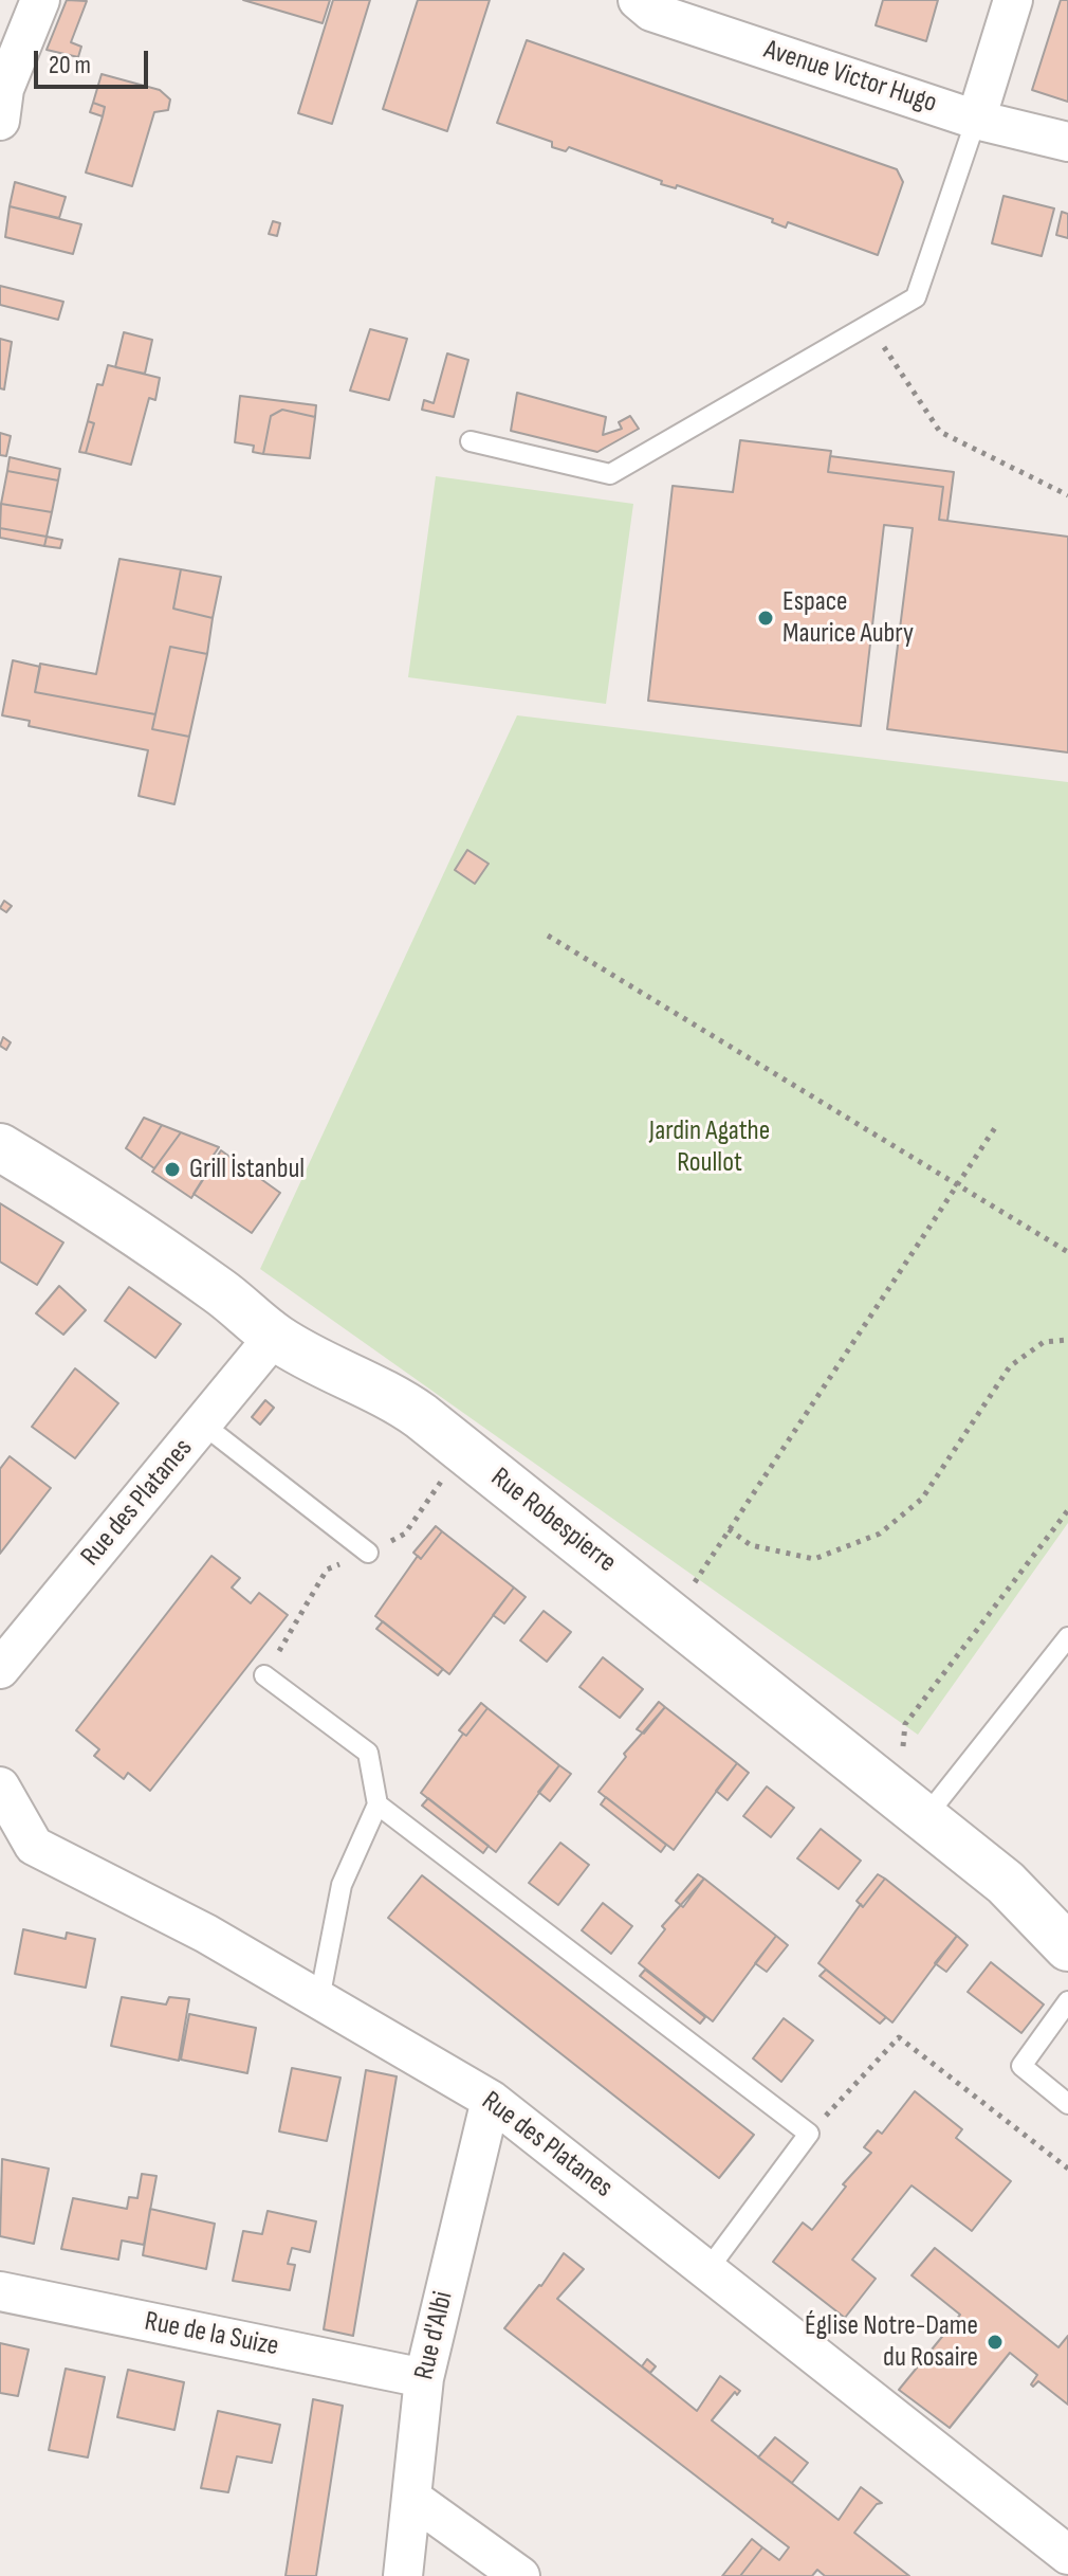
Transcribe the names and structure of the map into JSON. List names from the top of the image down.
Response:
{
  "streets": {
    "street": [
      "Avenue Victor Hugo",
      "Rue des Platanes",
      "Rue Robespierre",
      "Rue de la Suize",
      "Rue d'Albi"
    ]
  },
  "crossings": [
    ["Rue des Platanes", "Rue Robespierre"],
    ["Rue des Platanes", "Rue d'Albi"],
    ["Rue de la Suize", "Rue d'Albi"]
  ],
  "parks": ["Jardin Agathe Roullot"],
  "places": ["Espace Maurice Aubry", "Grill İstanbul", "Église Notre-Dame du Rosaire"],
  "scale_bar": "20 m"
}
